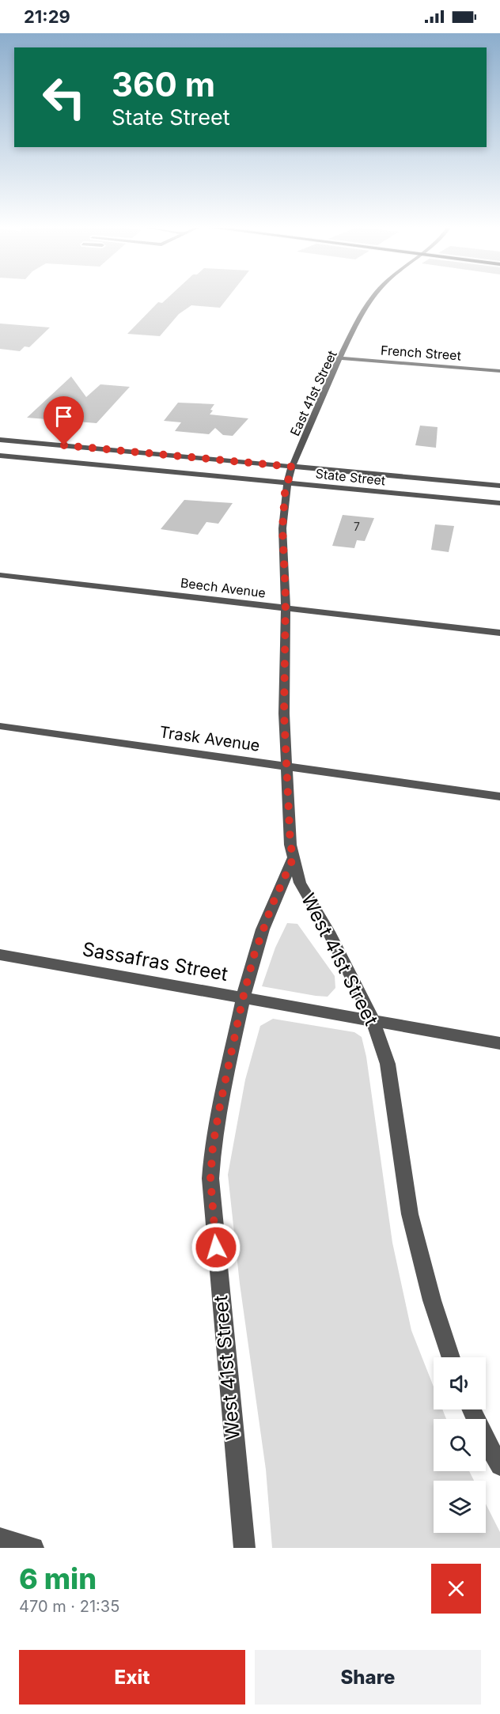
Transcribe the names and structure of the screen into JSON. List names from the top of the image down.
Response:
{
  "streets": {
    "street": [
      "French Street",
      "East 41st Street",
      "State Street",
      "Beech Avenue",
      "Trask Avenue",
      "West 41st Street",
      "Sassafras Street"
    ]
  },
  "crossings": [
    ["French Street", "East 41st Street"],
    ["East 41st Street", "State Street"],
    ["East 41st Street", "West 41st Street"],
    ["State Street", "West 41st Street"],
    ["Beech Avenue", "West 41st Street"],
    ["Trask Avenue", "West 41st Street"],
    ["West 41st Street", "Sassafras Street"]
  ],
  "house_numbers": ["7"],
  "page": {
    "status": "21:29",
    "turn": ["360 m", "State Street"],
    "heading": ["6 min", "470 m · 21:35"],
    "buttons": ["Exit", "Share"]
  }
}
